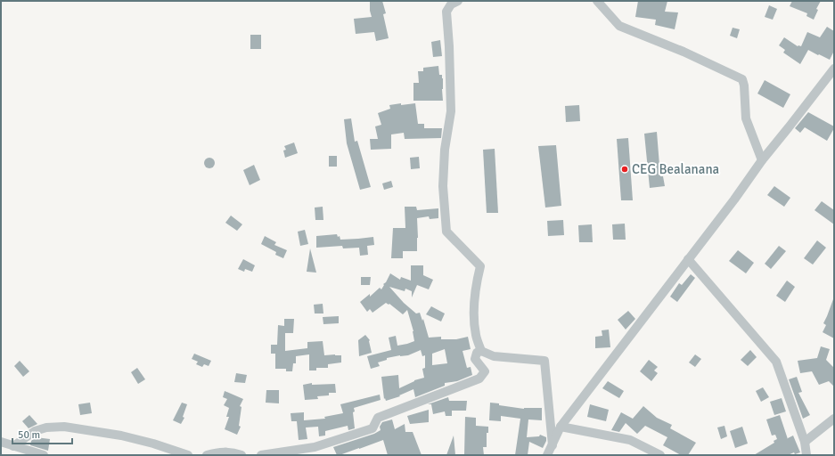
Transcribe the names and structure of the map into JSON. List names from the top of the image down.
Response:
{
  "places": ["CEG Bealanana"],
  "scale_bar": "50 m"
}
